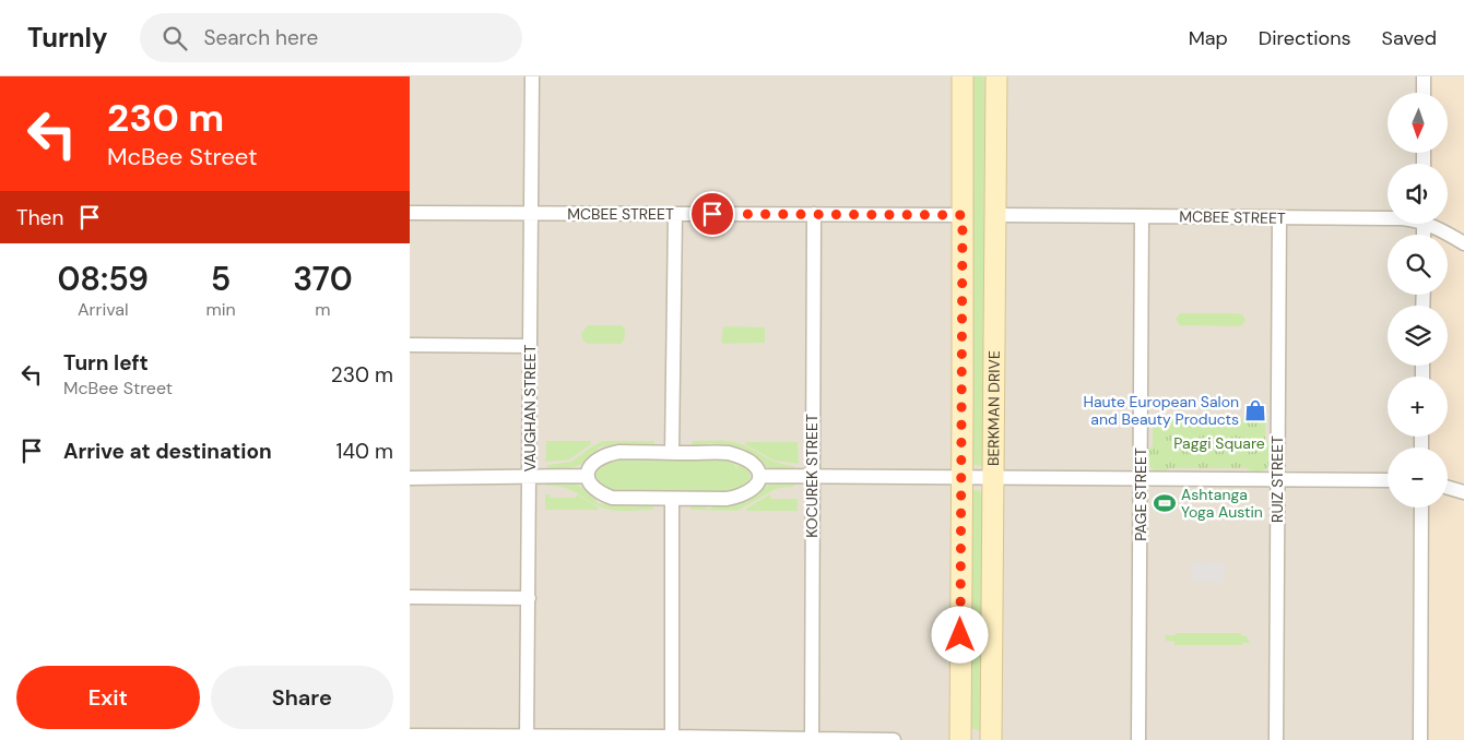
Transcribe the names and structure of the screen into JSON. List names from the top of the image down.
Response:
{
  "streets": {
    "street": [
      "MCBEE STREET",
      "VAUGHAN STREET",
      "BERKMAN DRIVE",
      "KOCUREK STREET",
      "RUIZ STREET",
      "PAGE STREET"
    ]
  },
  "crossings": [
    ["MCBEE STREET", "VAUGHAN STREET"],
    ["MCBEE STREET", "BERKMAN DRIVE"],
    ["MCBEE STREET", "KOCUREK STREET"],
    ["MCBEE STREET", "RUIZ STREET"],
    ["MCBEE STREET", "PAGE STREET"]
  ],
  "parks": ["Paggi Square"],
  "places": {
    "shop": ["Haute European Salon and Beauty Products"],
    "sports": ["Ashtanga Yoga Austin"]
  },
  "north": "bottom",
  "page": {
    "header": "Turnly",
    "search": "Search here",
    "nav": ["Map", "Directions", "Saved"],
    "turn": ["230 m", "McBee Street"],
    "map_buttons": ["+", "−"],
    "then": "Then",
    "eta": [
      "08:59",
      "Arrival",
      "5",
      "min",
      "370",
      "m"
    ],
    "list": [
      {
        "name": "Turn left",
        "note": "McBee Street",
        "value": "230 m"
      },
      {
        "name": "Arrive at destination",
        "value": "140 m"
      }
    ],
    "buttons": ["Exit", "Share"]
  }
}
